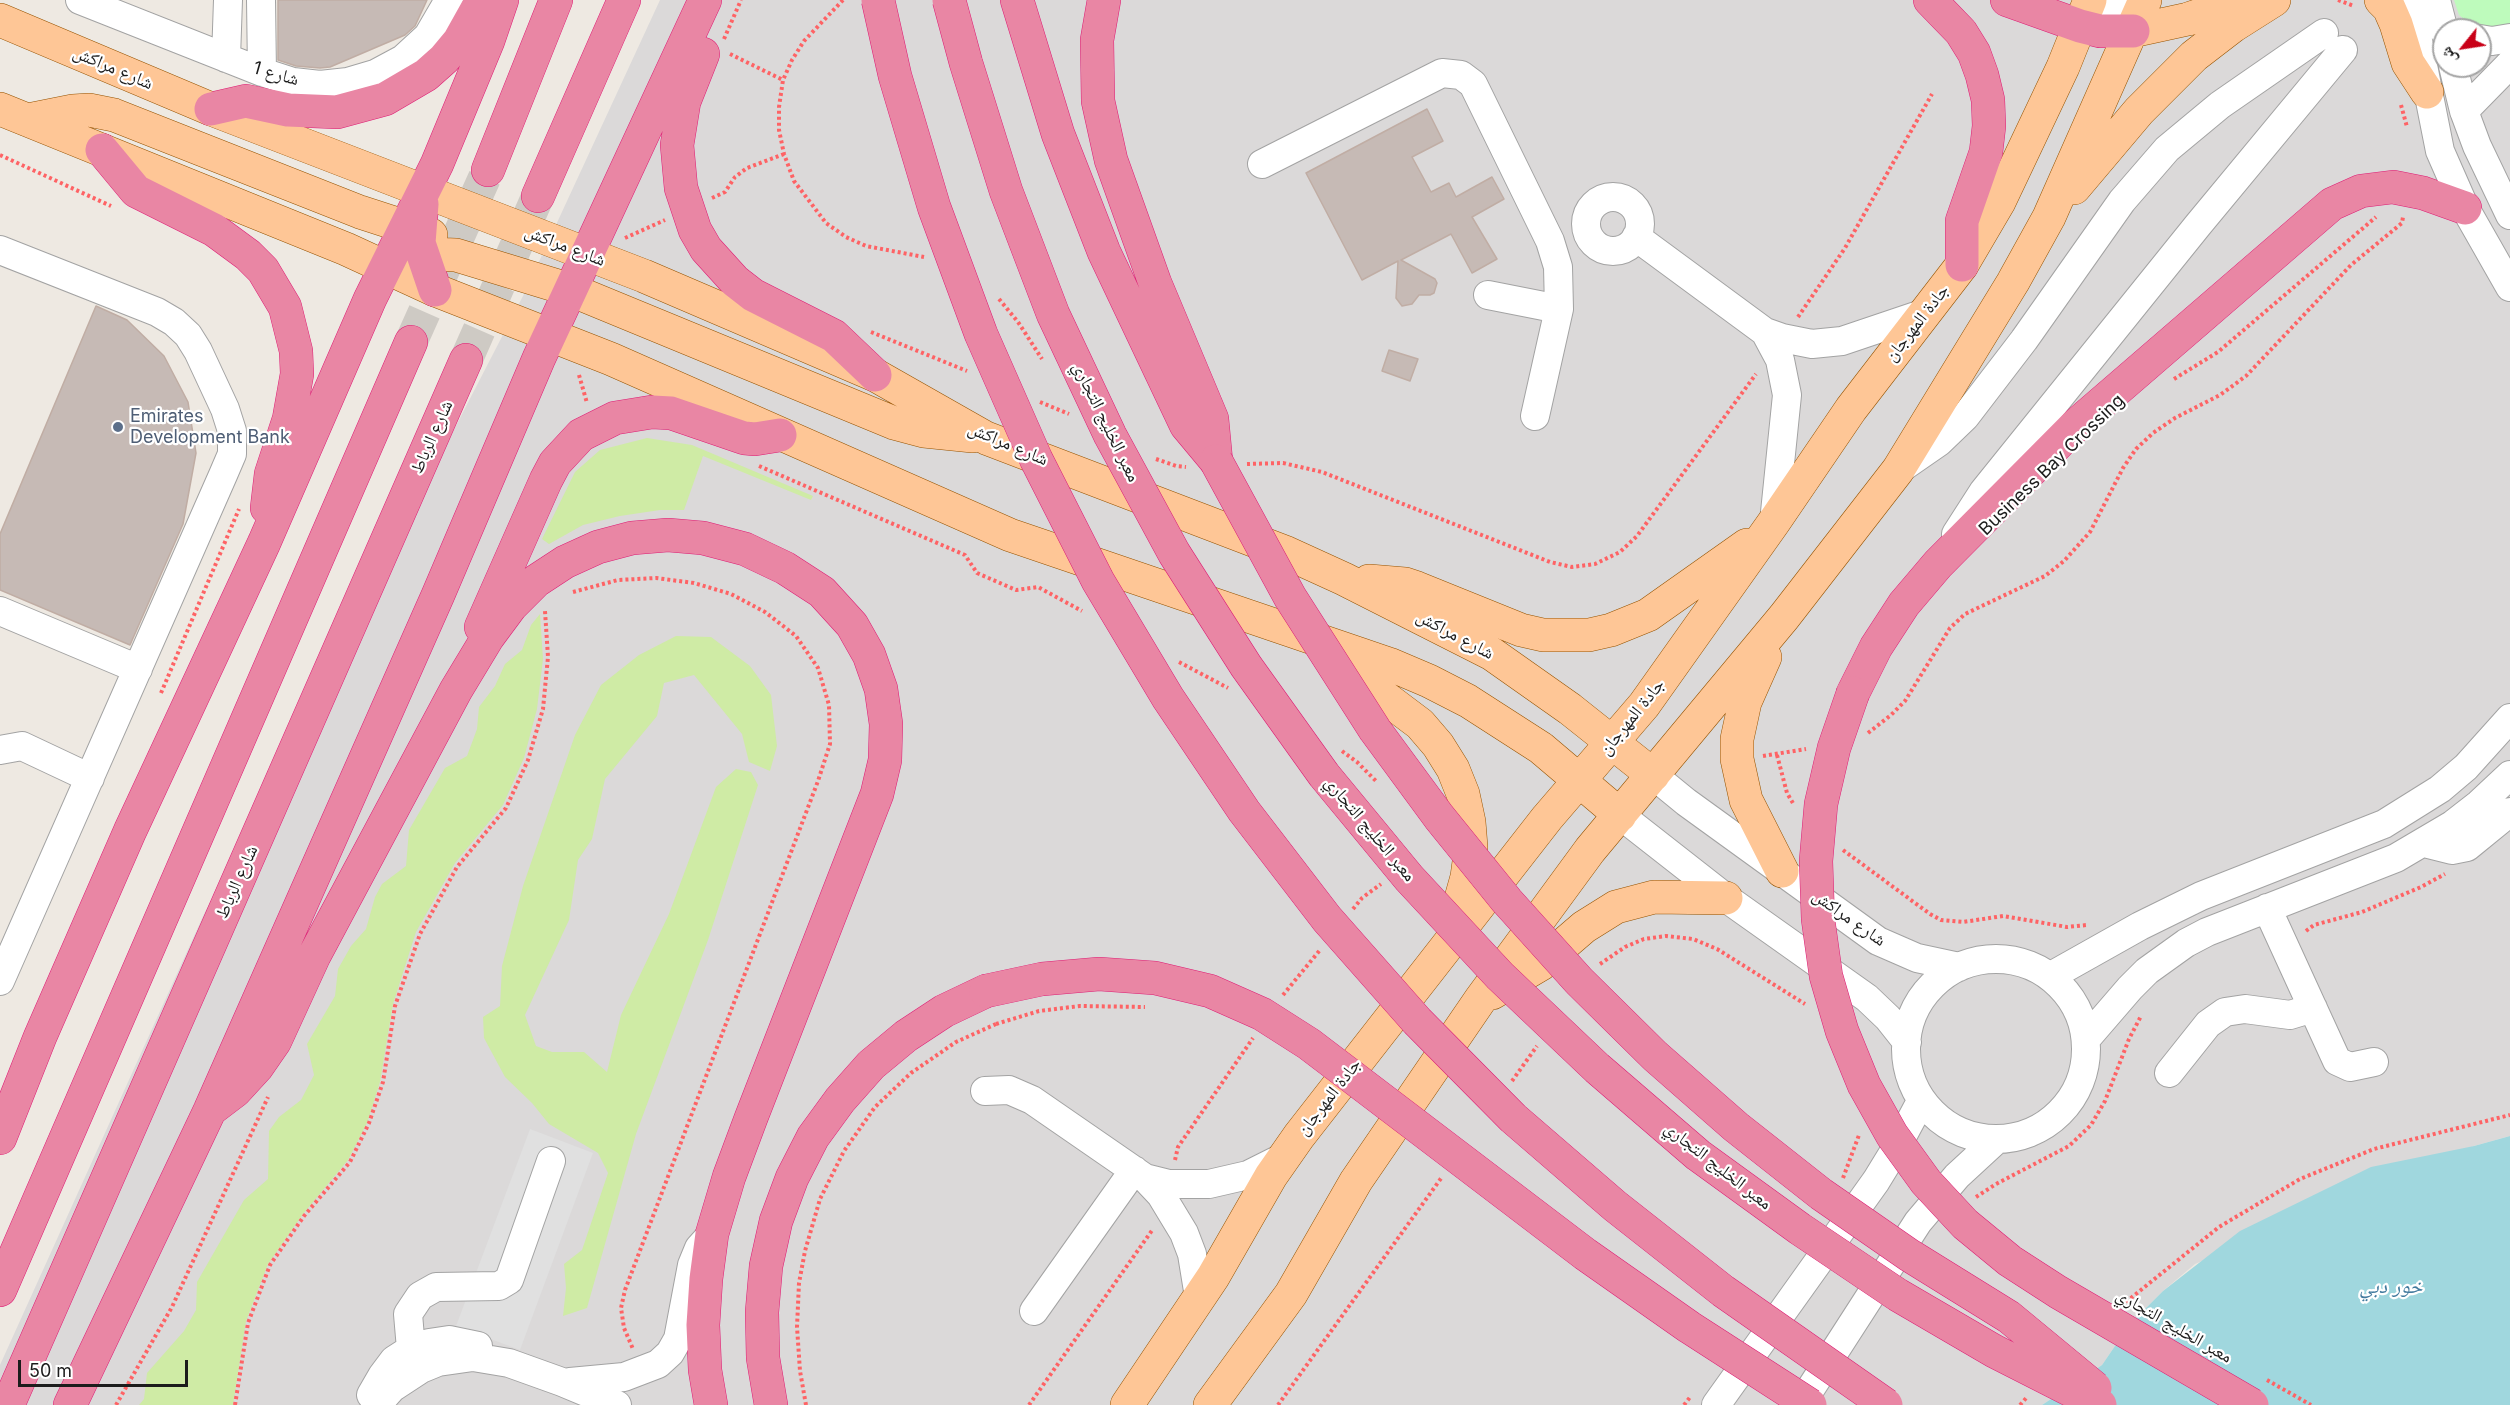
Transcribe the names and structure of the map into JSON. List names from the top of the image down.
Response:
{
  "streets": {
    "highway": ["معبر الخليج التجاري", "شارع الرباط"],
    "main road": ["شارع مراكش", "جادة المهرجان"],
    "street": ["شارع 1"]
  },
  "crossings": [
    ["شارع مراكش", "جادة المهرجان"]
  ],
  "water": ["خور دبي"],
  "places": ["Emirates Development Bank"],
  "scale_bar": "50 m",
  "north": "bottom left"
}
